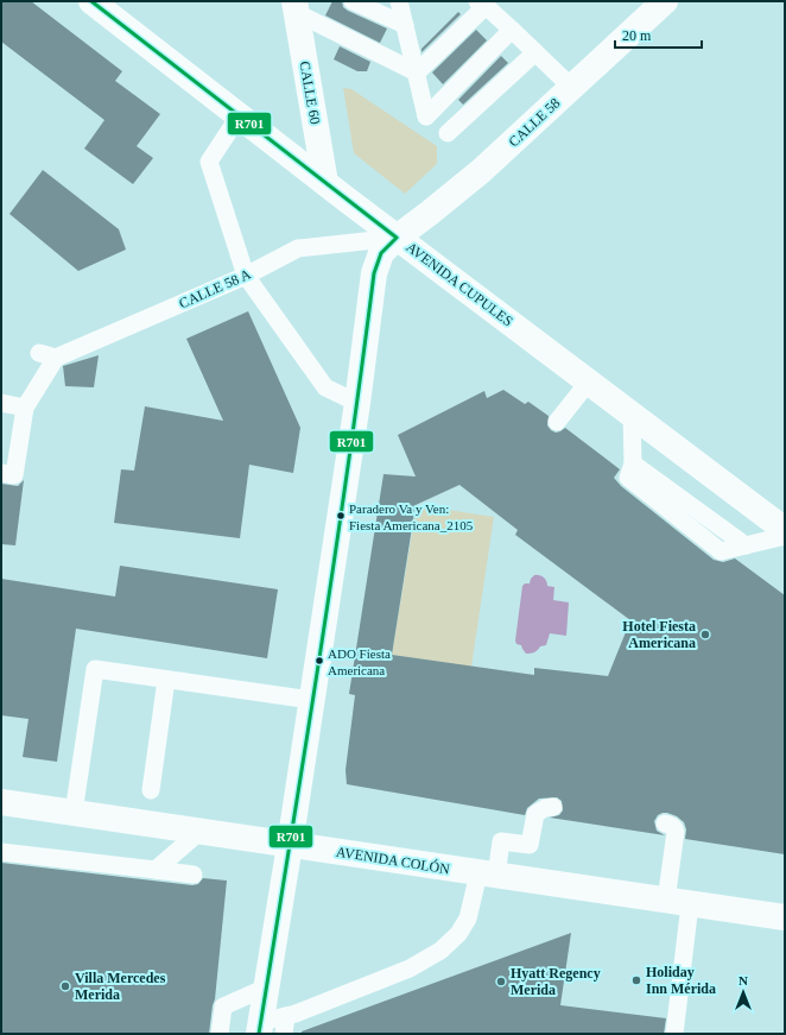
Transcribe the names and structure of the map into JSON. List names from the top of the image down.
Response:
{
  "streets": {
    "street": [
      "CALLE 60",
      "CALLE 58",
      "AVENIDA CUPULES",
      "AVENIDA COLÓN"
    ],
    "lane": ["CALLE 58 A"]
  },
  "crossings": [
    ["CALLE 60", "AVENIDA CUPULES"],
    ["CALLE 58", "AVENIDA CUPULES"],
    ["CALLE 58", "CALLE 58 A"],
    ["AVENIDA CUPULES", "CALLE 58 A"]
  ],
  "places": [
    "Paradero Va y Ven: Fiesta Americana_2105",
    "Hotel Fiesta Americana",
    "ADO Fiesta Americana",
    "Holiday Inn Mérida",
    "Hyatt Regency Merida",
    "Villa Mercedes Merida"
  ],
  "lines": ["transit line R701"],
  "scale_bar": "20 m",
  "north": "top"
}
